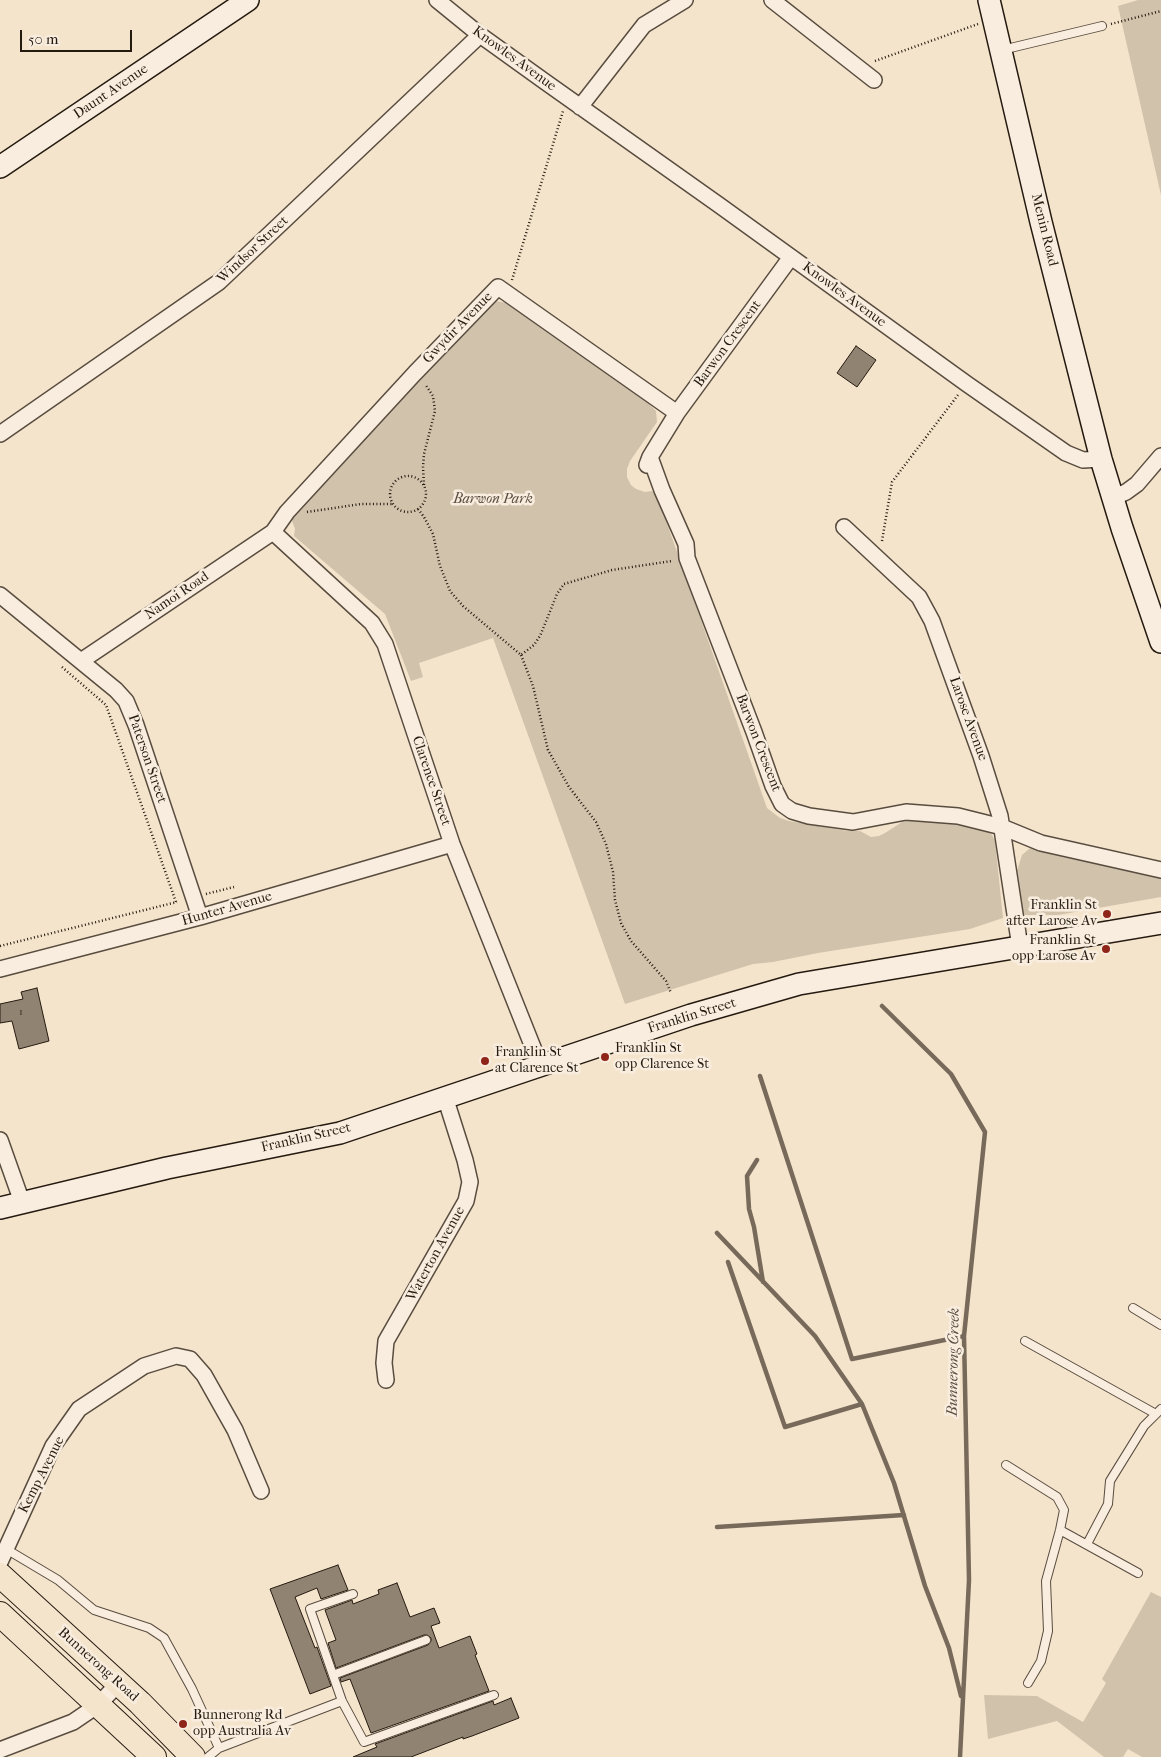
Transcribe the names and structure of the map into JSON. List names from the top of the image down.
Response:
{
  "streets": {
    "main road": ["Bunnerong Road"],
    "street": [
      "Knowles Avenue",
      "Daunt Avenue",
      "Menin Road",
      "Windsor Street",
      "Gwydir Avenue",
      "Barwon Crescent",
      "Namoi Road",
      "Larose Avenue",
      "Paterson Street",
      "Clarence Street",
      "Hunter Avenue",
      "Franklin Street",
      "Waterton Avenue",
      "Kemp Avenue"
    ]
  },
  "crossings": [
    ["Knowles Avenue", "Menin Road"],
    ["Knowles Avenue", "Windsor Street"],
    ["Knowles Avenue", "Barwon Crescent"],
    ["Gwydir Avenue", "Barwon Crescent"],
    ["Gwydir Avenue", "Namoi Road"],
    ["Gwydir Avenue", "Clarence Street"],
    ["Barwon Crescent", "Larose Avenue"],
    ["Namoi Road", "Paterson Street"],
    ["Namoi Road", "Clarence Street"],
    ["Larose Avenue", "Franklin Street"],
    ["Paterson Street", "Hunter Avenue"],
    ["Clarence Street", "Hunter Avenue"],
    ["Clarence Street", "Franklin Street"],
    ["Franklin Street", "Waterton Avenue"]
  ],
  "water": ["Bunnerong Creek"],
  "parks": ["Barwon Park"],
  "places": [
    "Franklin St after Larose Av",
    "Franklin St opp Larose Av",
    "Franklin St opp Clarence St",
    "Franklin St at Clarence St",
    "Bunnerong Rd opp Australia Av"
  ],
  "house_numbers": ["1"],
  "scale_bar": "50 m"
}
